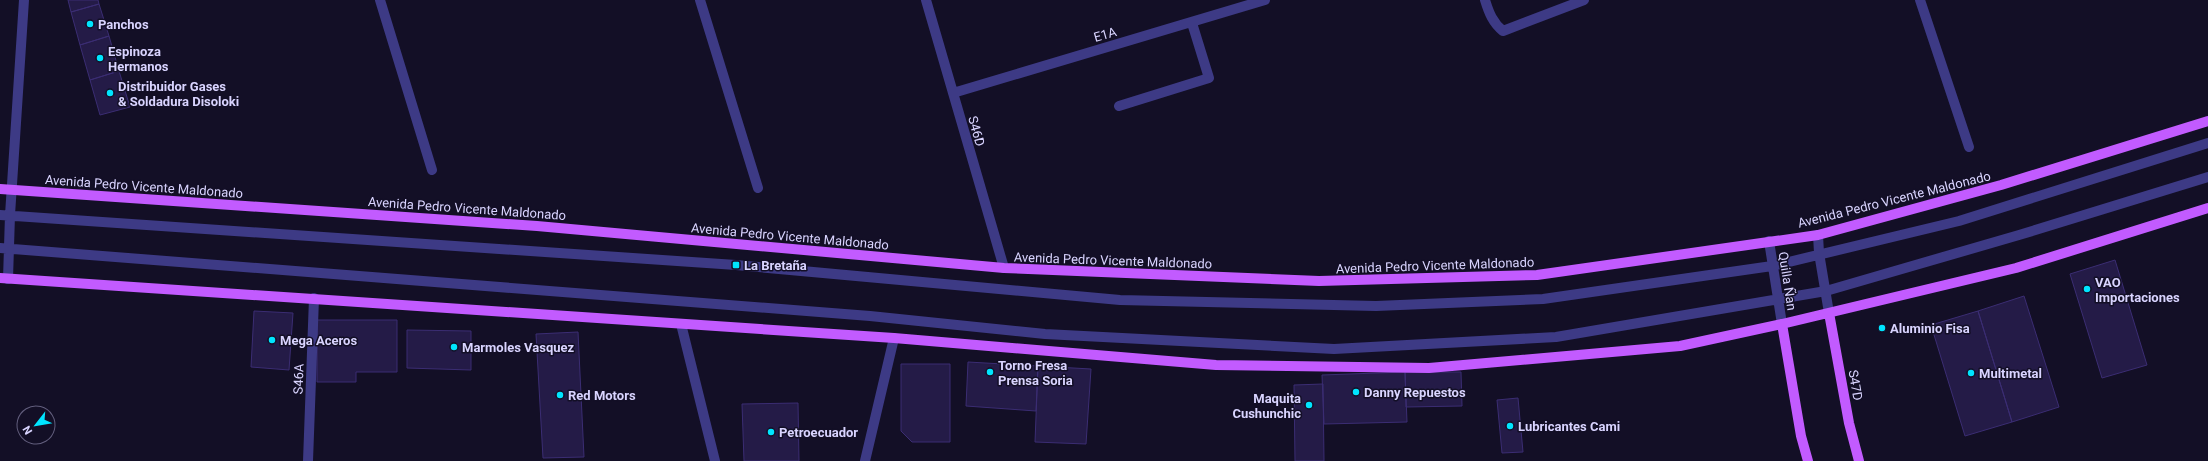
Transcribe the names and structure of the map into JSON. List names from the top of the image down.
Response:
{
  "streets": {
    "main road": ["Avenida Pedro Vicente Maldonado", "S47D"],
    "street": [
      "E1A",
      "S46D",
      "Quilla Ñan",
      "S46A"
    ]
  },
  "crossings": [
    ["E1A", "S46D"],
    ["S46D", "Avenida Pedro Vicente Maldonado"],
    ["Avenida Pedro Vicente Maldonado", "Quilla Ñan"]
  ],
  "places": {
    "other": [
      "Panchos",
      "Espinoza Hermanos",
      "Distribuidor Gases & Soldadura Disoloki",
      "VAO Importaciones",
      "Aluminio Fisa",
      "Mega Aceros",
      "Marmoles Vasquez",
      "Torno Fresa Prensa Soria",
      "Multimetal",
      "Danny Repuestos",
      "Red Motors",
      "Maquita Cushunchic",
      "Lubricantes Cami",
      "Petroecuador"
    ],
    "transit": ["La Bretaña"]
  },
  "north": "bottom left"
}
